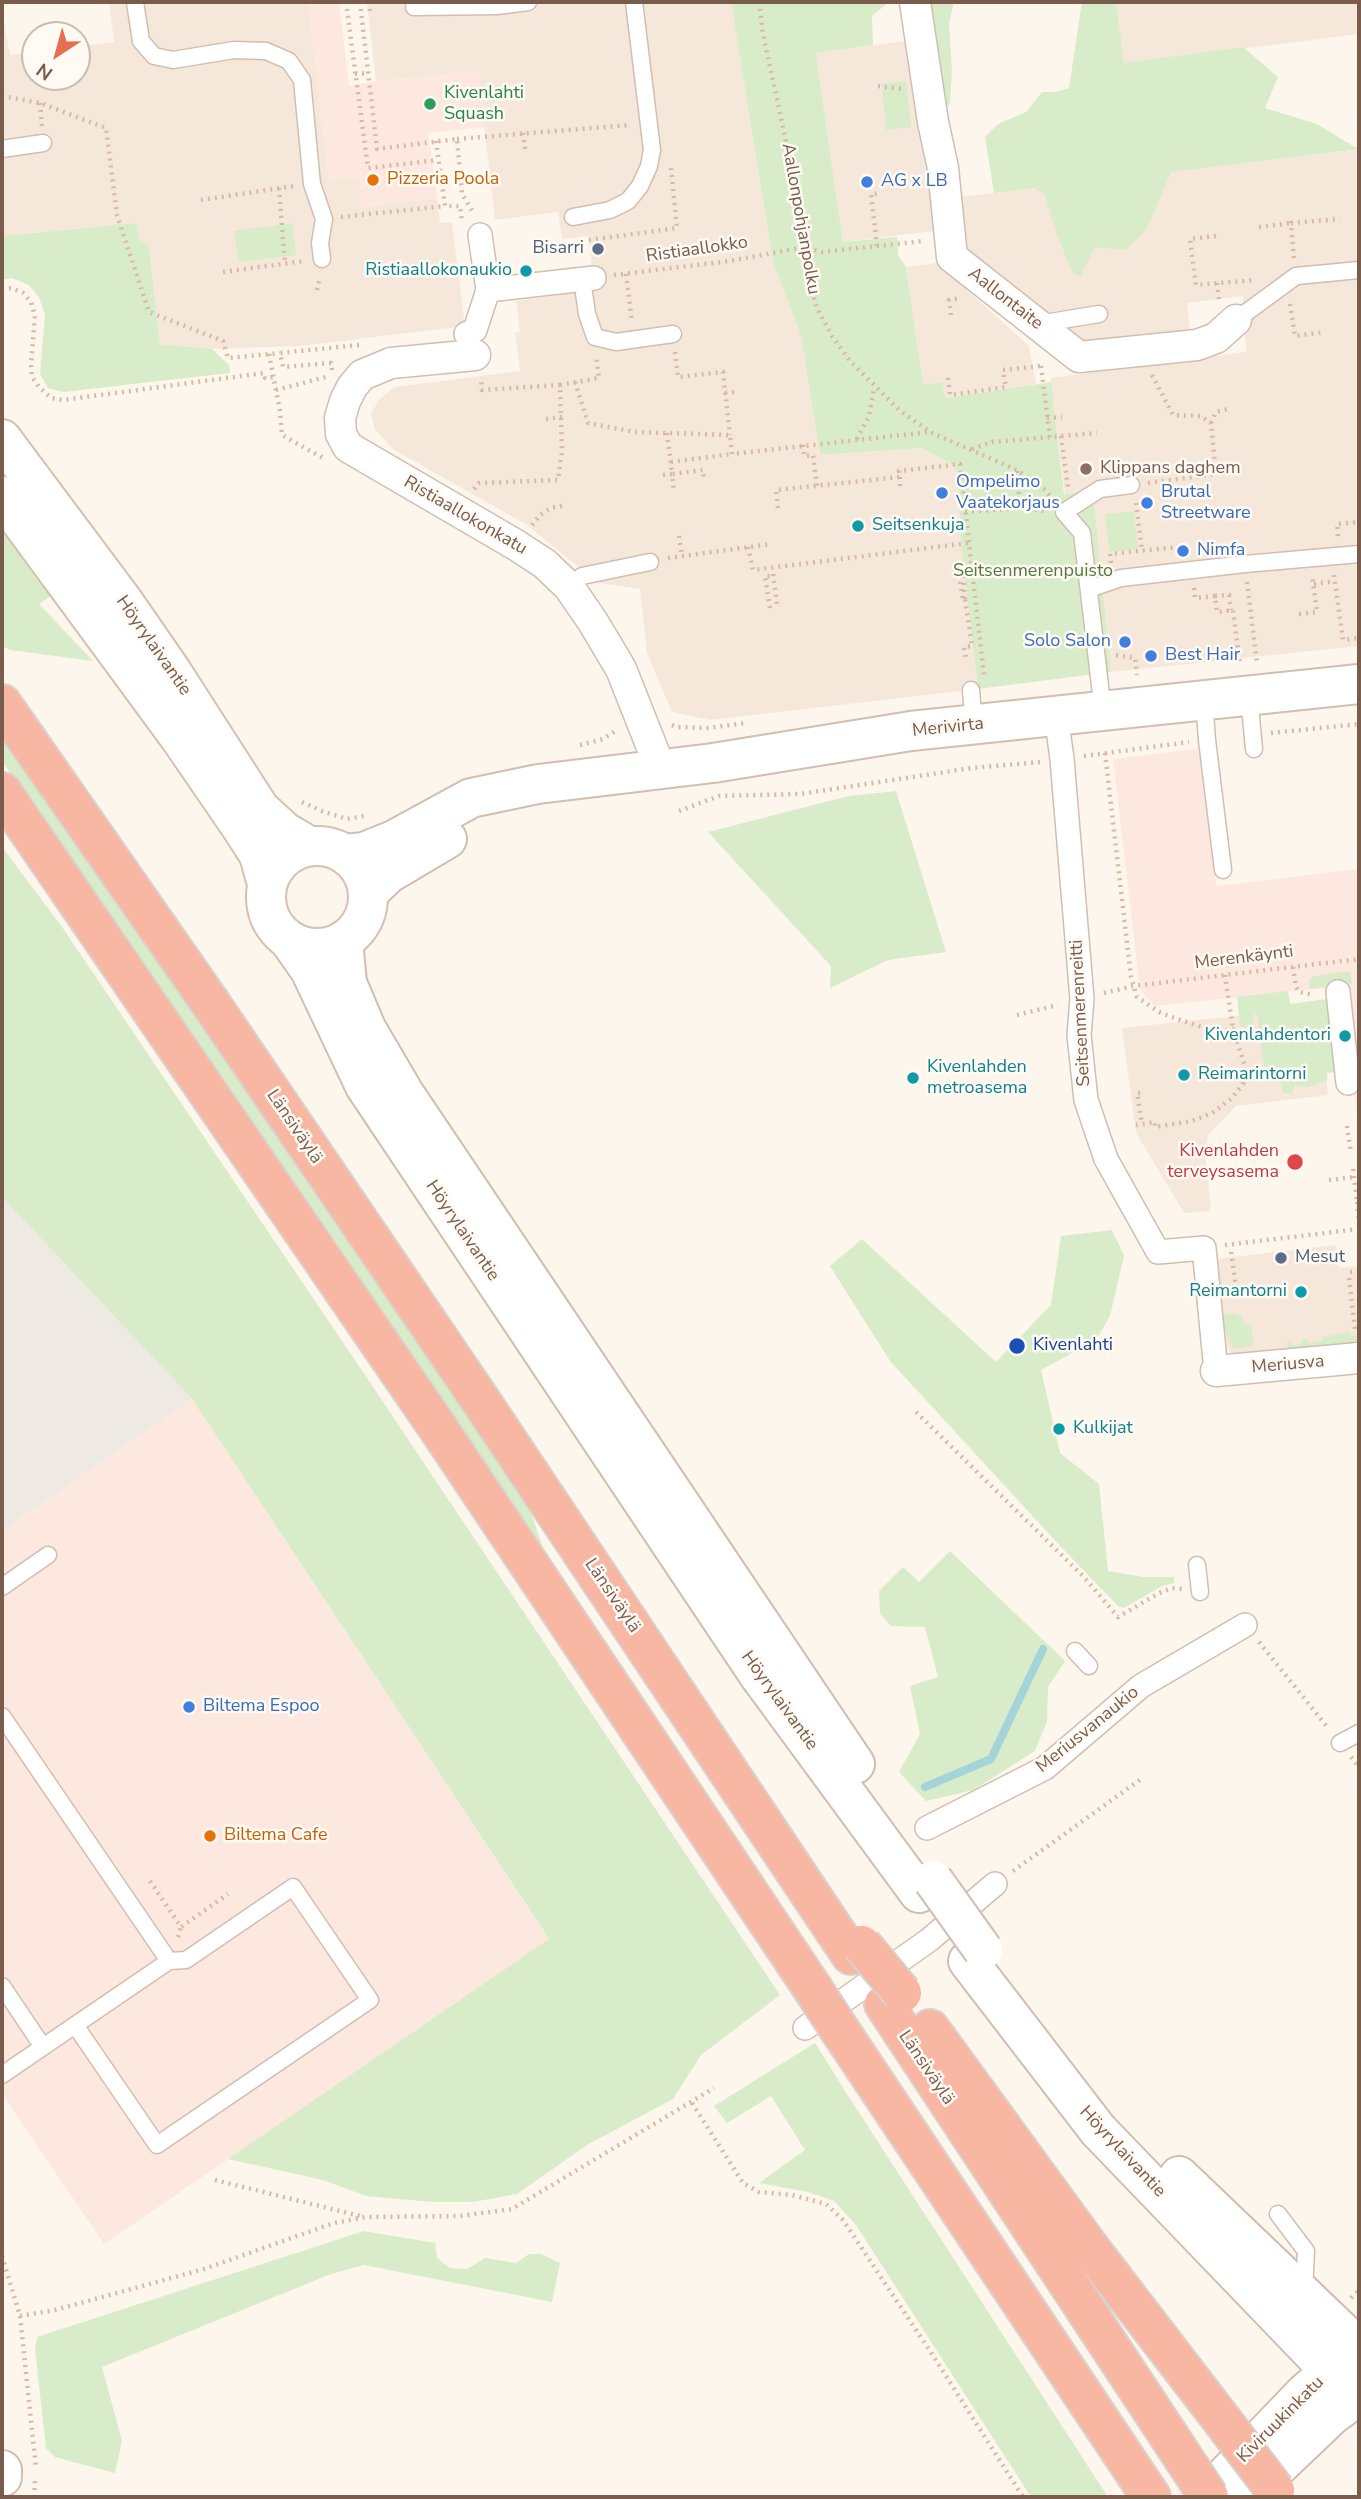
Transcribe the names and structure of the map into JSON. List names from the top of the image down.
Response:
{
  "streets": {
    "highway": ["Länsiväylä"],
    "street": [
      "Aallontaite",
      "Ristiaallokonkatu",
      "Höyrylaivantie",
      "Merivirta",
      "Seitsenmerenreitti",
      "Meriusva",
      "Meriusvanaukio",
      "Kiviruukinkatu"
    ],
    "path": ["Aallonpohjanpolku", "Ristiaallokko", "Merenkäynti"]
  },
  "crossings": [
    ["Aallonpohjanpolku", "Ristiaallokko"],
    ["Ristiaallokonkatu", "Merivirta"],
    ["Höyrylaivantie", "Merivirta"],
    ["Höyrylaivantie", "Kiviruukinkatu"],
    ["Merivirta", "Seitsenmerenreitti"],
    ["Länsiväylä", "Kiviruukinkatu"]
  ],
  "parks": ["Seitsenmerenpuisto"],
  "places": [
    "Kivenlahti Squash",
    "Pizzeria Poola",
    "AG x LB",
    "Bisarri",
    "Ristiaallokonaukio",
    "Klippans daghem",
    "Ompelimo Vaatekorjaus",
    "Brutal Streetware",
    "Seitsenkuja",
    "Nimfa",
    "Solo Salon",
    "Best Hair",
    "Kivenlahdentori",
    "Reimarintorni",
    "Kivenlahden metroasema",
    "Kivenlahden terveysasema",
    "Mesut",
    "Reimantorni",
    "Kivenlahti",
    "Kulkijat",
    "Biltema Espoo",
    "Biltema Cafe"
  ],
  "north": "bottom left"
}
